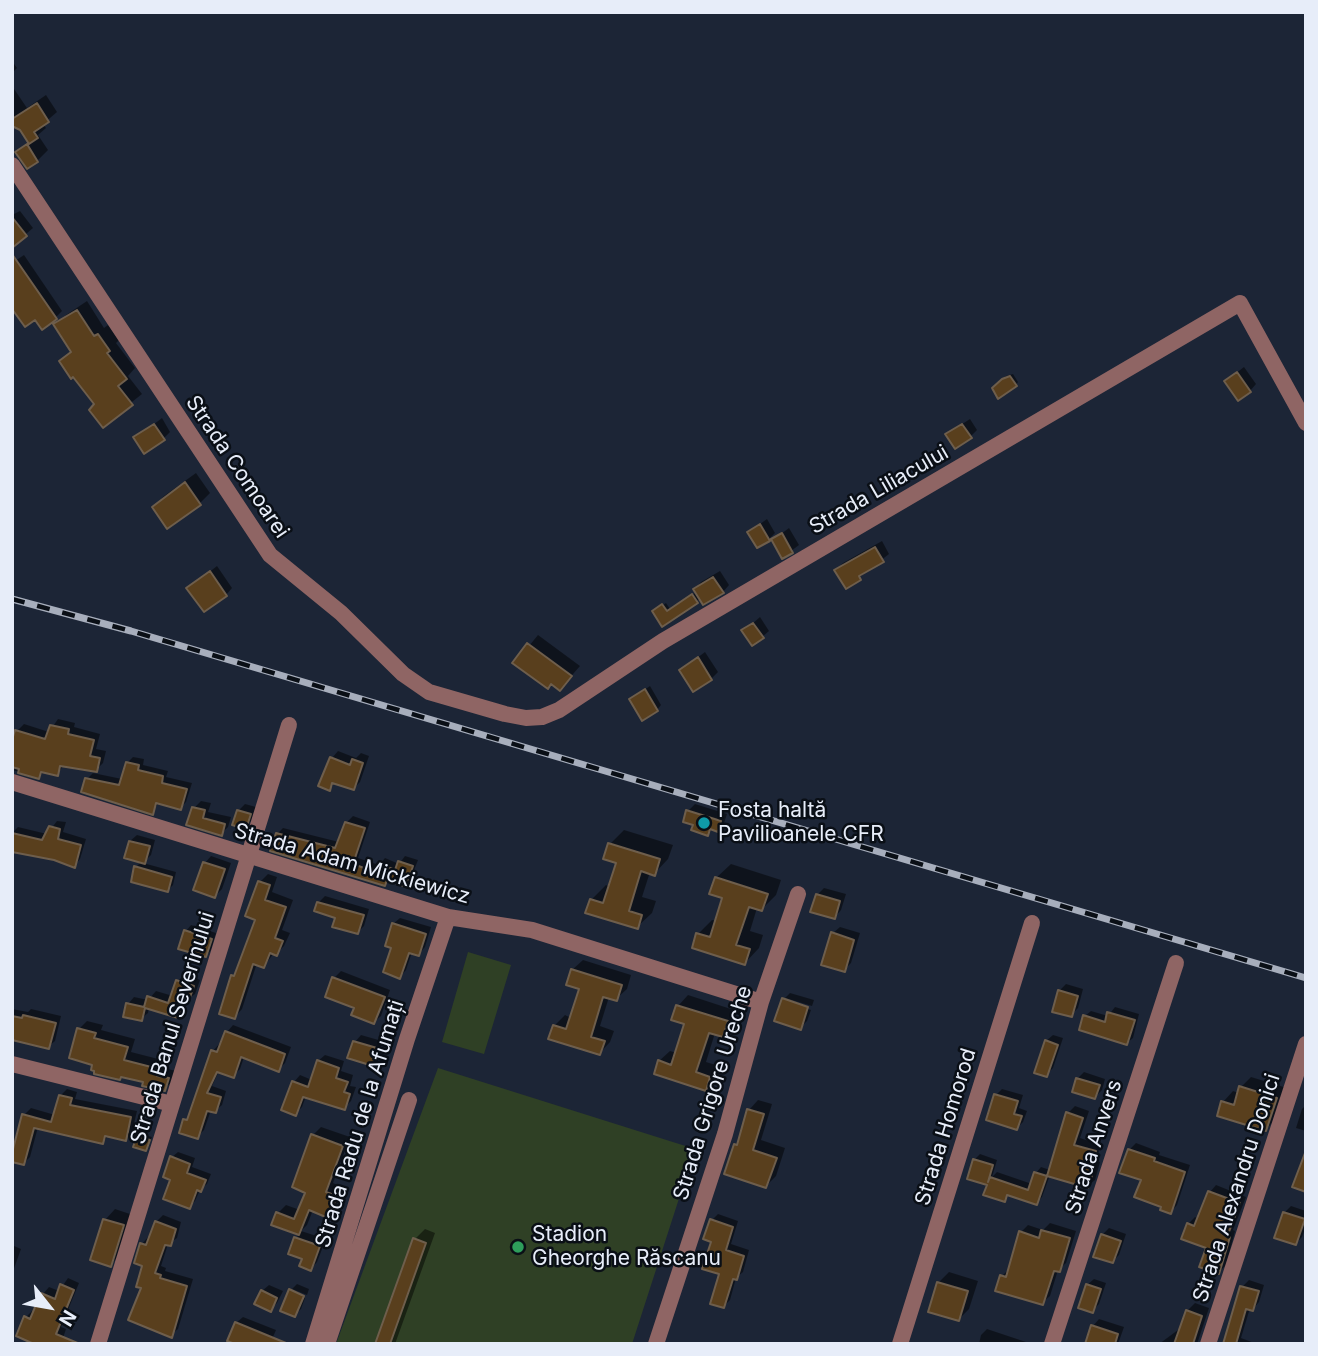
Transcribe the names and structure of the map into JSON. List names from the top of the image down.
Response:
{
  "streets": {
    "street": [
      "Strada Comoarei",
      "Strada Liliacului",
      "Strada Adam Mickiewicz",
      "Strada Banul Severinului",
      "Strada Grigore Ureche",
      "Strada Radu de la Afumați",
      "Strada Homorod",
      "Strada Anvers",
      "Strada Alexandru Donici"
    ]
  },
  "crossings": [
    ["Strada Comoarei", "Strada Liliacului"],
    ["Strada Adam Mickiewicz", "Strada Banul Severinului"],
    ["Strada Adam Mickiewicz", "Strada Grigore Ureche"],
    ["Strada Adam Mickiewicz", "Strada Radu de la Afumați"]
  ],
  "places": ["Fosta haltă Pavilioanele CFR", "Stadion Gheorghe Răscanu"],
  "north": "bottom right"
}
